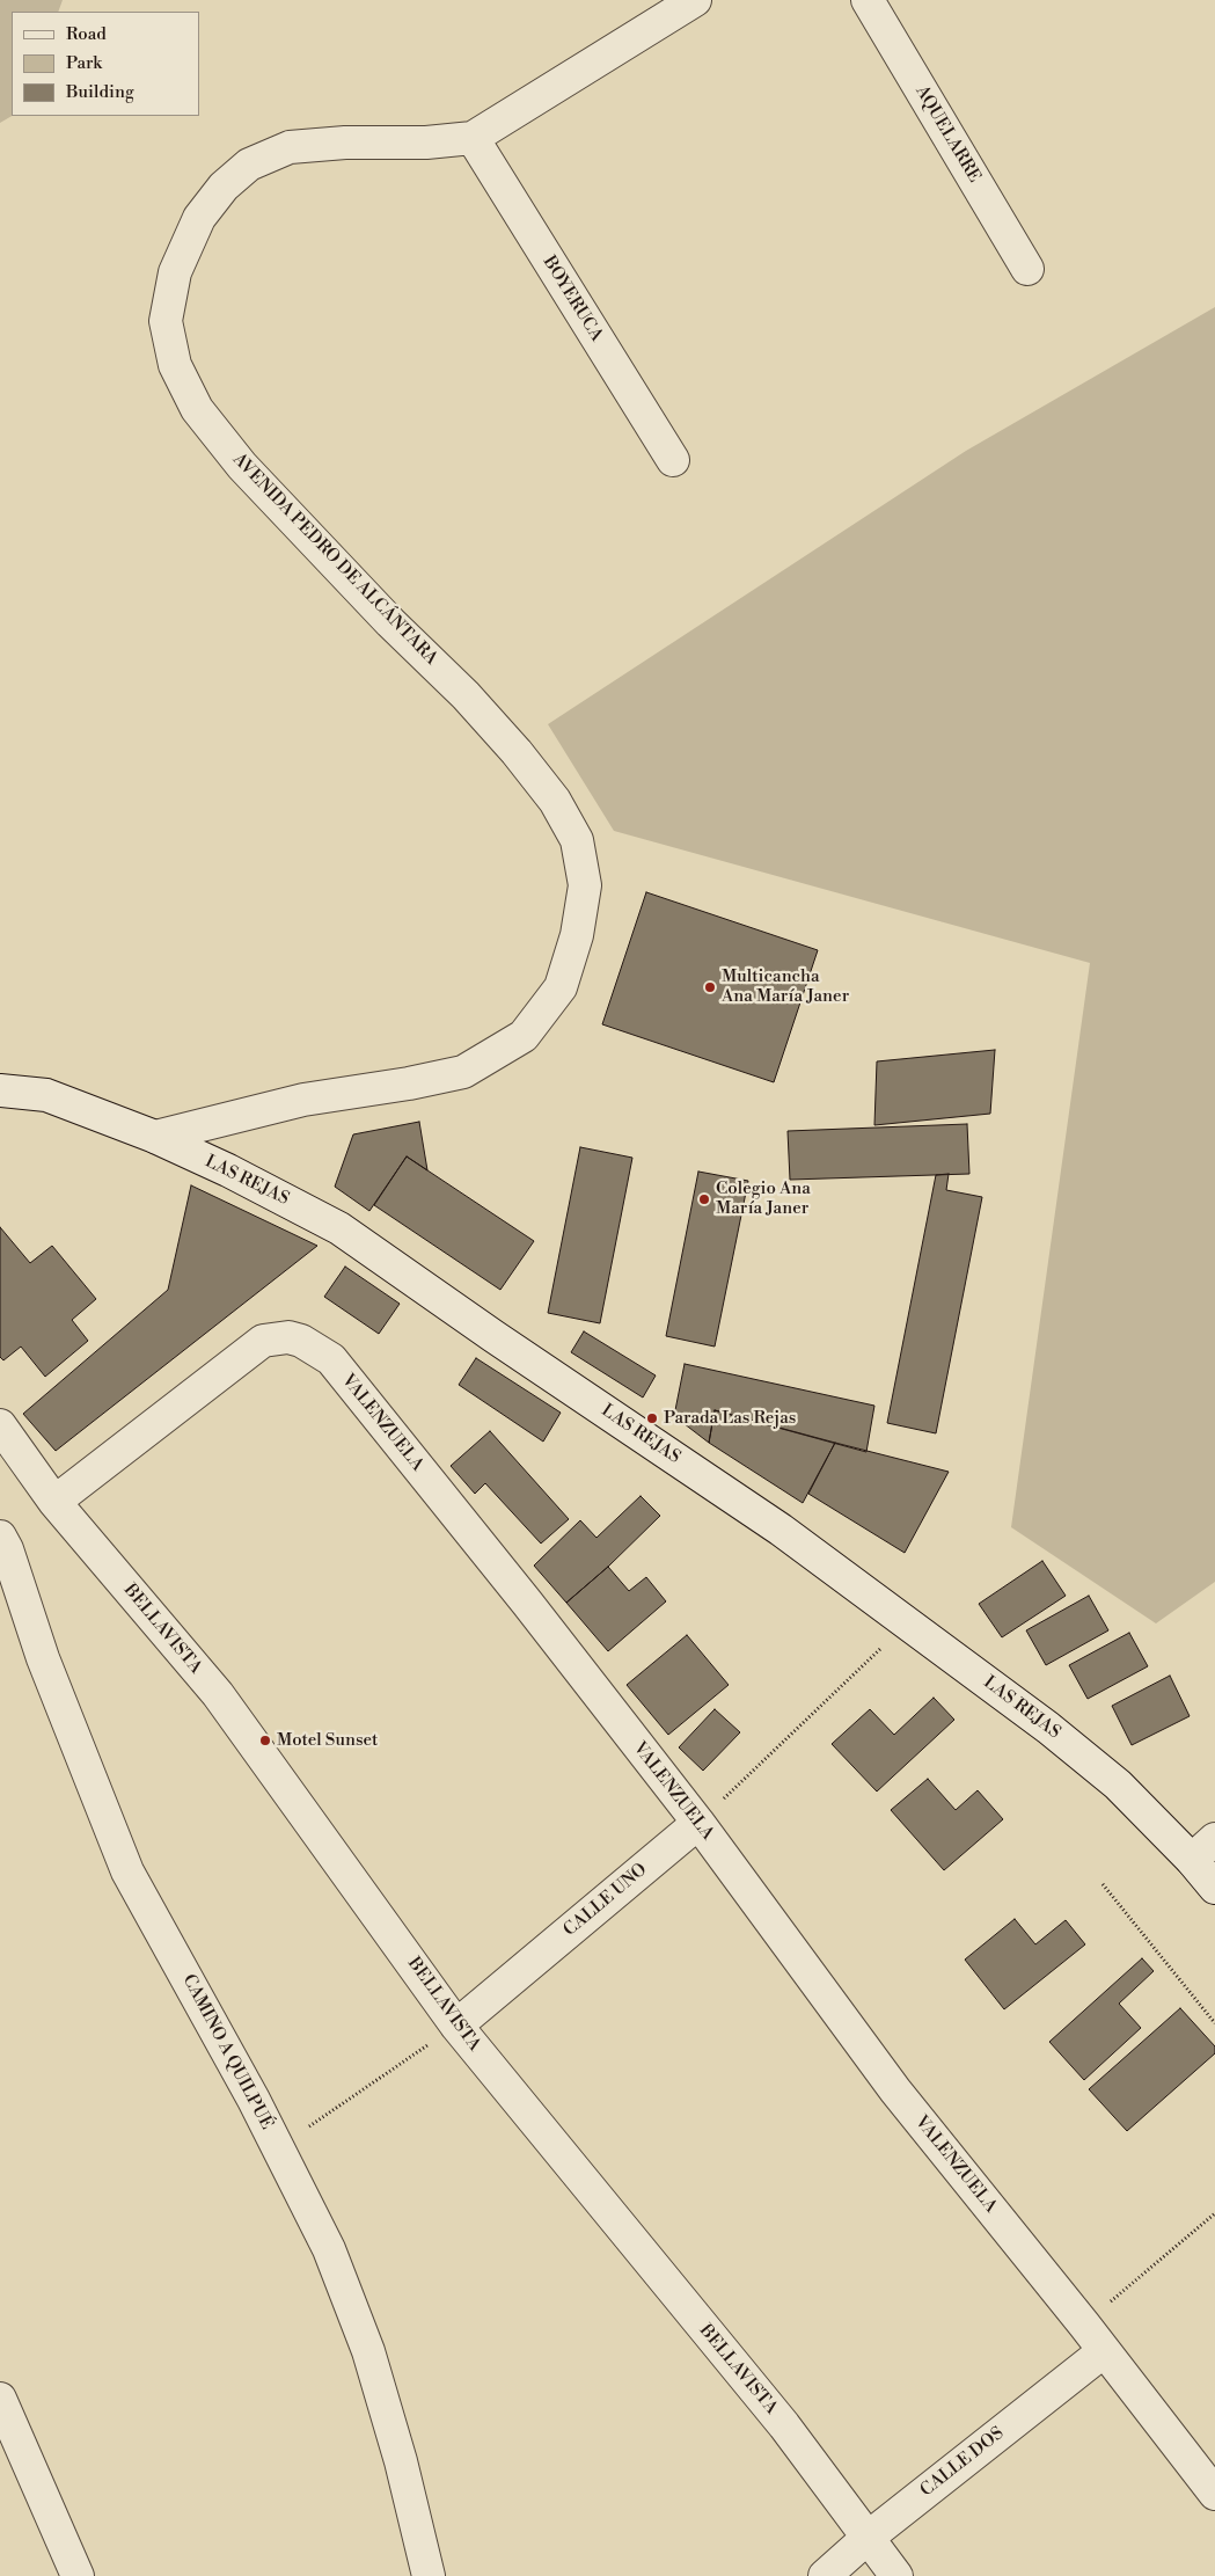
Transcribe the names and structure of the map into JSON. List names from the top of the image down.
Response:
{
  "streets": {
    "street": [
      "AQUELARRE",
      "BOYERUCA",
      "AVENIDA PEDRO DE ALCÁNTARA",
      "LAS REJAS",
      "VALENZUELA",
      "BELLAVISTA",
      "CALLE UNO",
      "CAMINO A QUILPUÉ",
      "CALLE DOS"
    ]
  },
  "crossings": [
    ["BOYERUCA", "AVENIDA PEDRO DE ALCÁNTARA"],
    ["AVENIDA PEDRO DE ALCÁNTARA", "LAS REJAS"],
    ["VALENZUELA", "BELLAVISTA"],
    ["VALENZUELA", "CALLE UNO"],
    ["VALENZUELA", "CALLE DOS"],
    ["BELLAVISTA", "CALLE UNO"],
    ["BELLAVISTA", "CALLE DOS"]
  ],
  "places": [
    "Multicancha Ana María Janer",
    "Colegio Ana María Janer",
    "Parada Las Rejas",
    "Motel Sunset"
  ],
  "legend": ["Road", "Park", "Building"]
}
